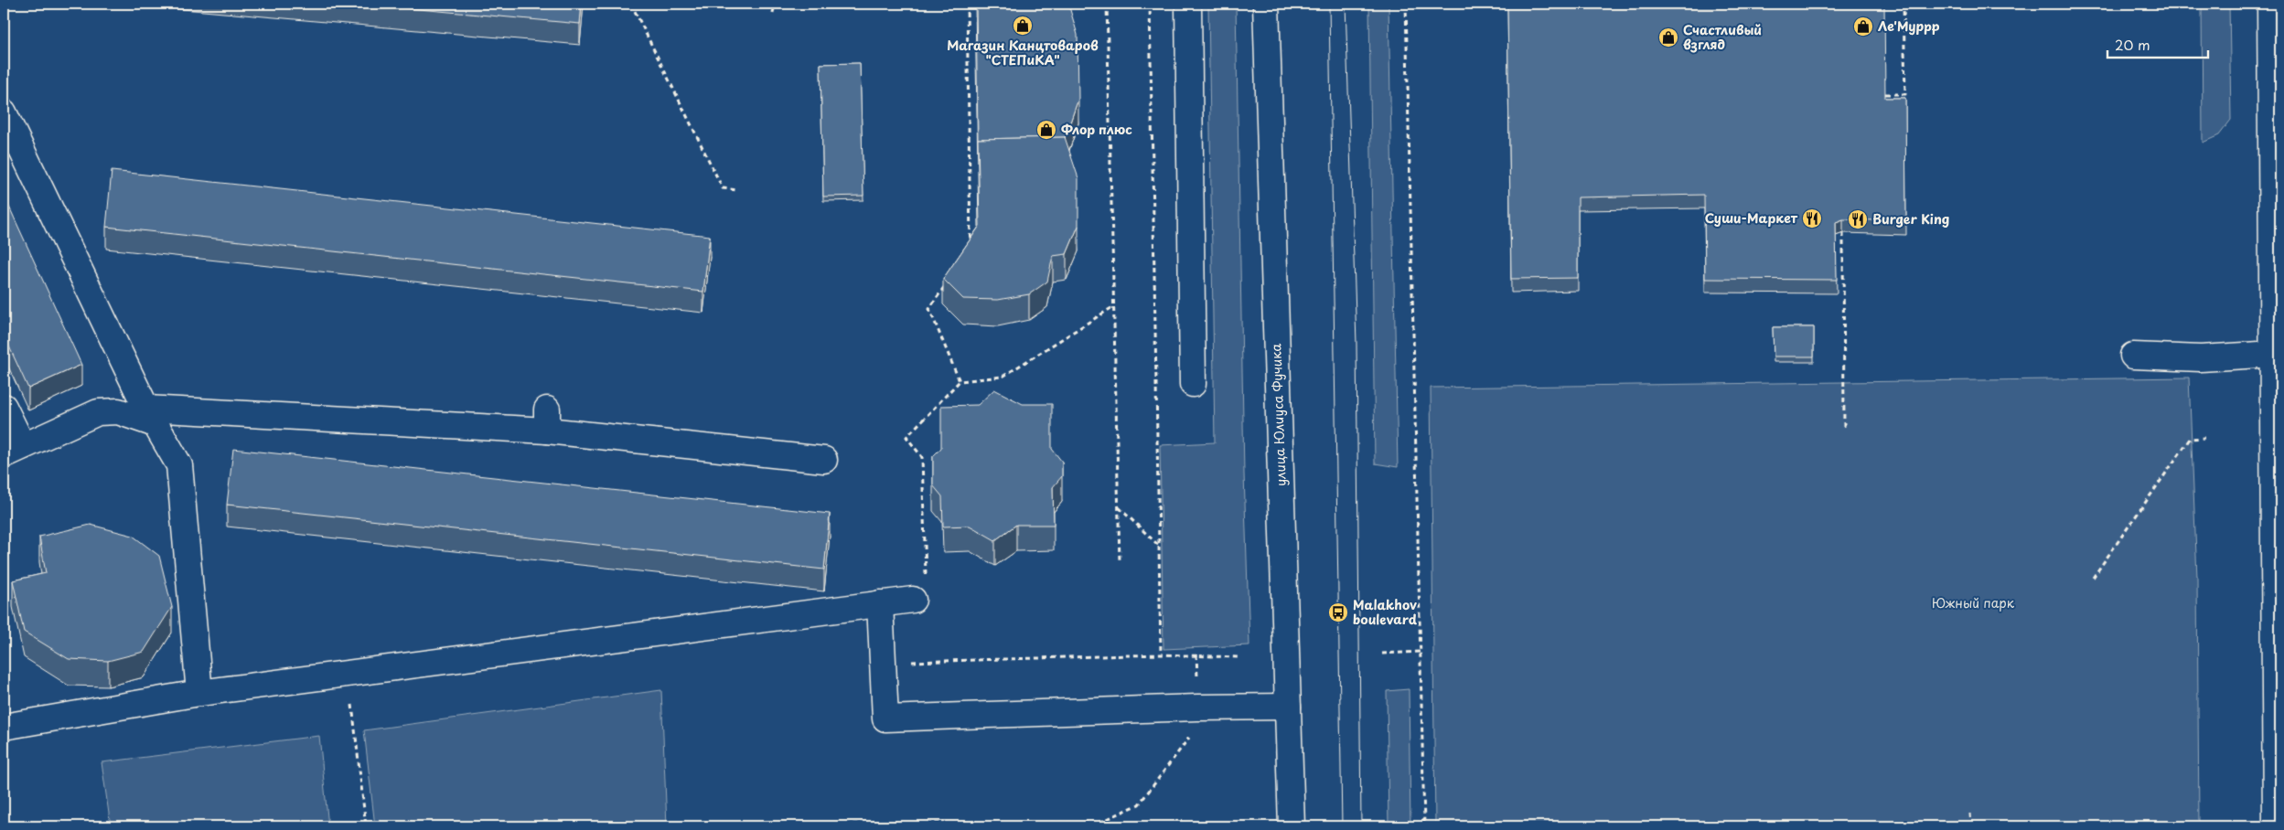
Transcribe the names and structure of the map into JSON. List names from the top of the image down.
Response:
{
  "streets": {
    "street": ["улица Юлиуса Фучика"]
  },
  "parks": ["Южный парк"],
  "places": {
    "shop": [
      "Магазин Канцтоваров \"СТЕПиКА\"",
      "Ле'Муррр",
      "Счастливый взгляд",
      "Флор плюс"
    ],
    "restaurant": ["Суши-Маркет", "Burger King"],
    "bus stop": ["Malakhov boulevard"]
  },
  "scale_bar": "20 m"
}
